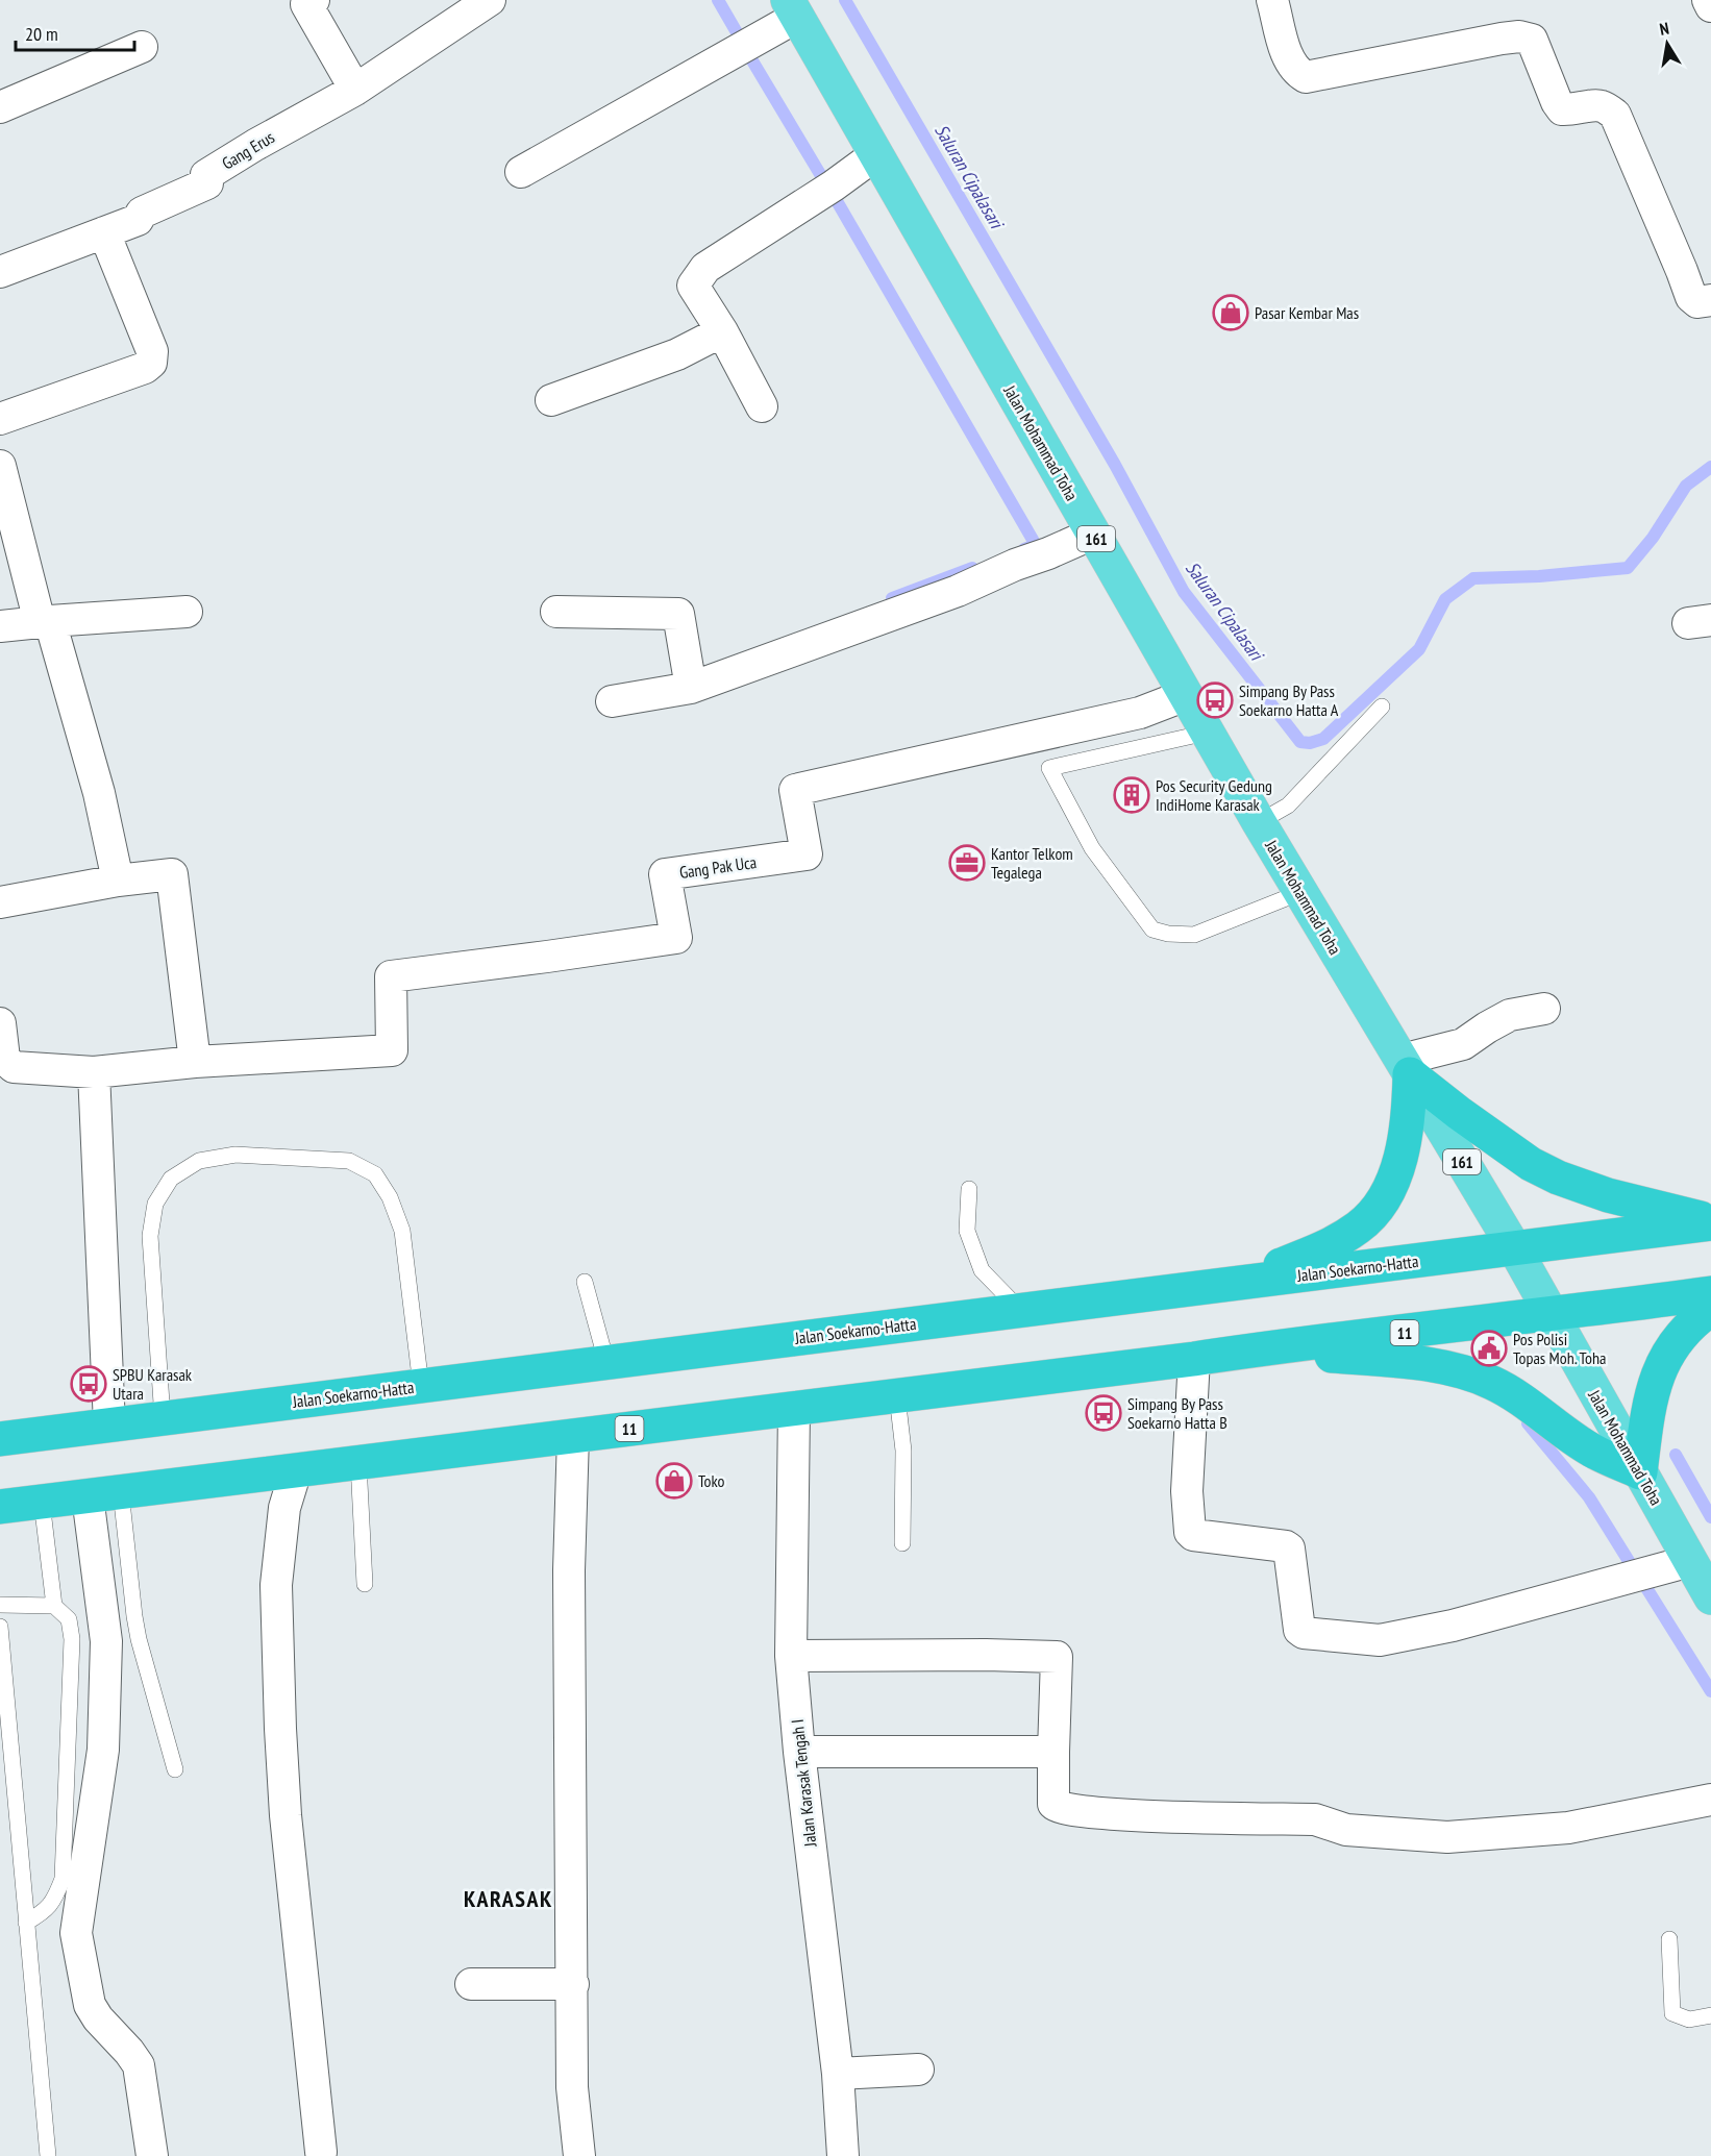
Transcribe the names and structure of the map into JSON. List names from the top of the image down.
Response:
{
  "streets": {
    "highway": ["Jalan Soekarno-Hatta", "11"],
    "main road": ["Jalan Mohammad Toha", "161"],
    "street": ["Gang Erus", "Gang Pak Uca", "Jalan Karasak Tengah I"]
  },
  "crossings": [
    ["Jalan Mohammad Toha", "Gang Pak Uca"],
    ["Jalan Mohammad Toha", "Jalan Soekarno-Hatta"],
    ["Jalan Mohammad Toha", "11"],
    ["11", "Jalan Karasak Tengah I"]
  ],
  "districts": ["KARASAK"],
  "water": ["Saluran Cipalasari"],
  "places": {
    "shop": ["Pasar Kembar Mas", "Toko"],
    "bus stop": ["Simpang By Pass Soekarno Hatta A", "SPBU Karasak Utara", "Simpang By Pass Soekarno Hatta B"],
    "building": ["Pos Security Gedung IndiHome Karasak"],
    "office": ["Kantor Telkom Tegalega"],
    "public building": ["Pos Polisi Topas Moh. Toha"]
  },
  "scale_bar": "20 m",
  "north": "top"
}
